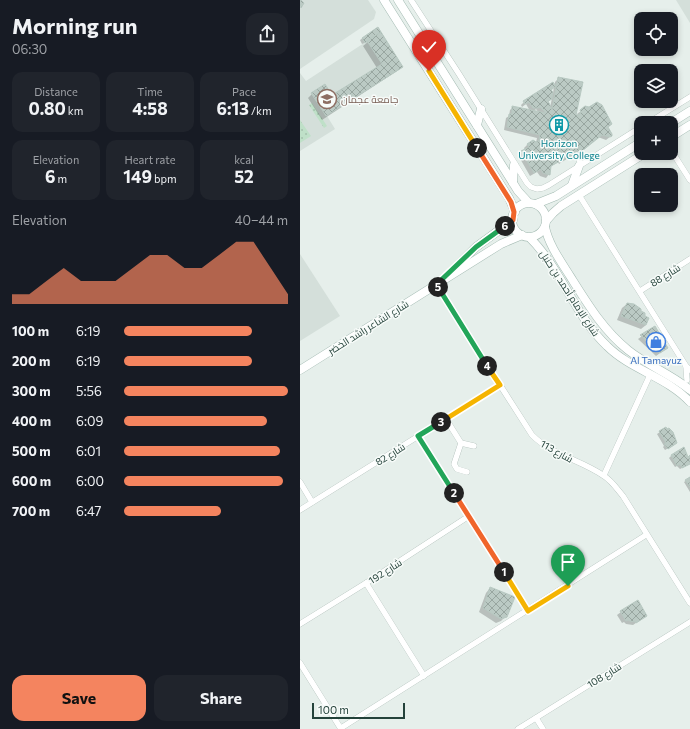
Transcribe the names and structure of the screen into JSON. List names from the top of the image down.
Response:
{
  "streets": {
    "street": [
      "شارع 88",
      "شارع الإمام أحمد بن حنبل",
      "شارع الشاعر راشد الخضر",
      "شارع 113",
      "شارع 82",
      "شارع 192",
      "شارع 108"
    ]
  },
  "crossings": [
    ["شارع الإمام أحمد بن حنبل", "شارع الشاعر راشد الخضر"],
    ["شارع الشاعر راشد الخضر", "شارع 113"],
    ["شارع 113", "شارع 82"]
  ],
  "places": {
    "school or university": ["جامعة عجمان"],
    "building": ["Horizon University College"],
    "shop": ["Al Tamayuz"]
  },
  "scale_bar": "100 m",
  "page": {
    "heading": ["Morning run", "06:30"],
    "map_buttons": ["+", "−"],
    "stats": [
      ["Distance", "0.80 km"],
      ["Time", "4:58"],
      ["Pace", "6:13 /km"],
      ["Elevation", "6 m"],
      ["Heart rate", "149 bpm"],
      ["kcal", "52"]
    ],
    "pins": [
      "7",
      "6",
      "5",
      "4",
      "3",
      "2",
      "1"
    ],
    "chart": ["Elevation", "40–44 m"],
    "list": [
      {
        "name": "100 m",
        "note": "6:19"
      },
      {
        "name": "200 m",
        "note": "6:19"
      },
      {
        "name": "300 m",
        "note": "5:56"
      },
      {
        "name": "400 m",
        "note": "6:09"
      },
      {
        "name": "500 m",
        "note": "6:01"
      },
      {
        "name": "600 m",
        "note": "6:00"
      },
      {
        "name": "700 m",
        "note": "6:47"
      }
    ],
    "buttons": ["Save", "Share"],
    "scale": "100 m"
  }
}
